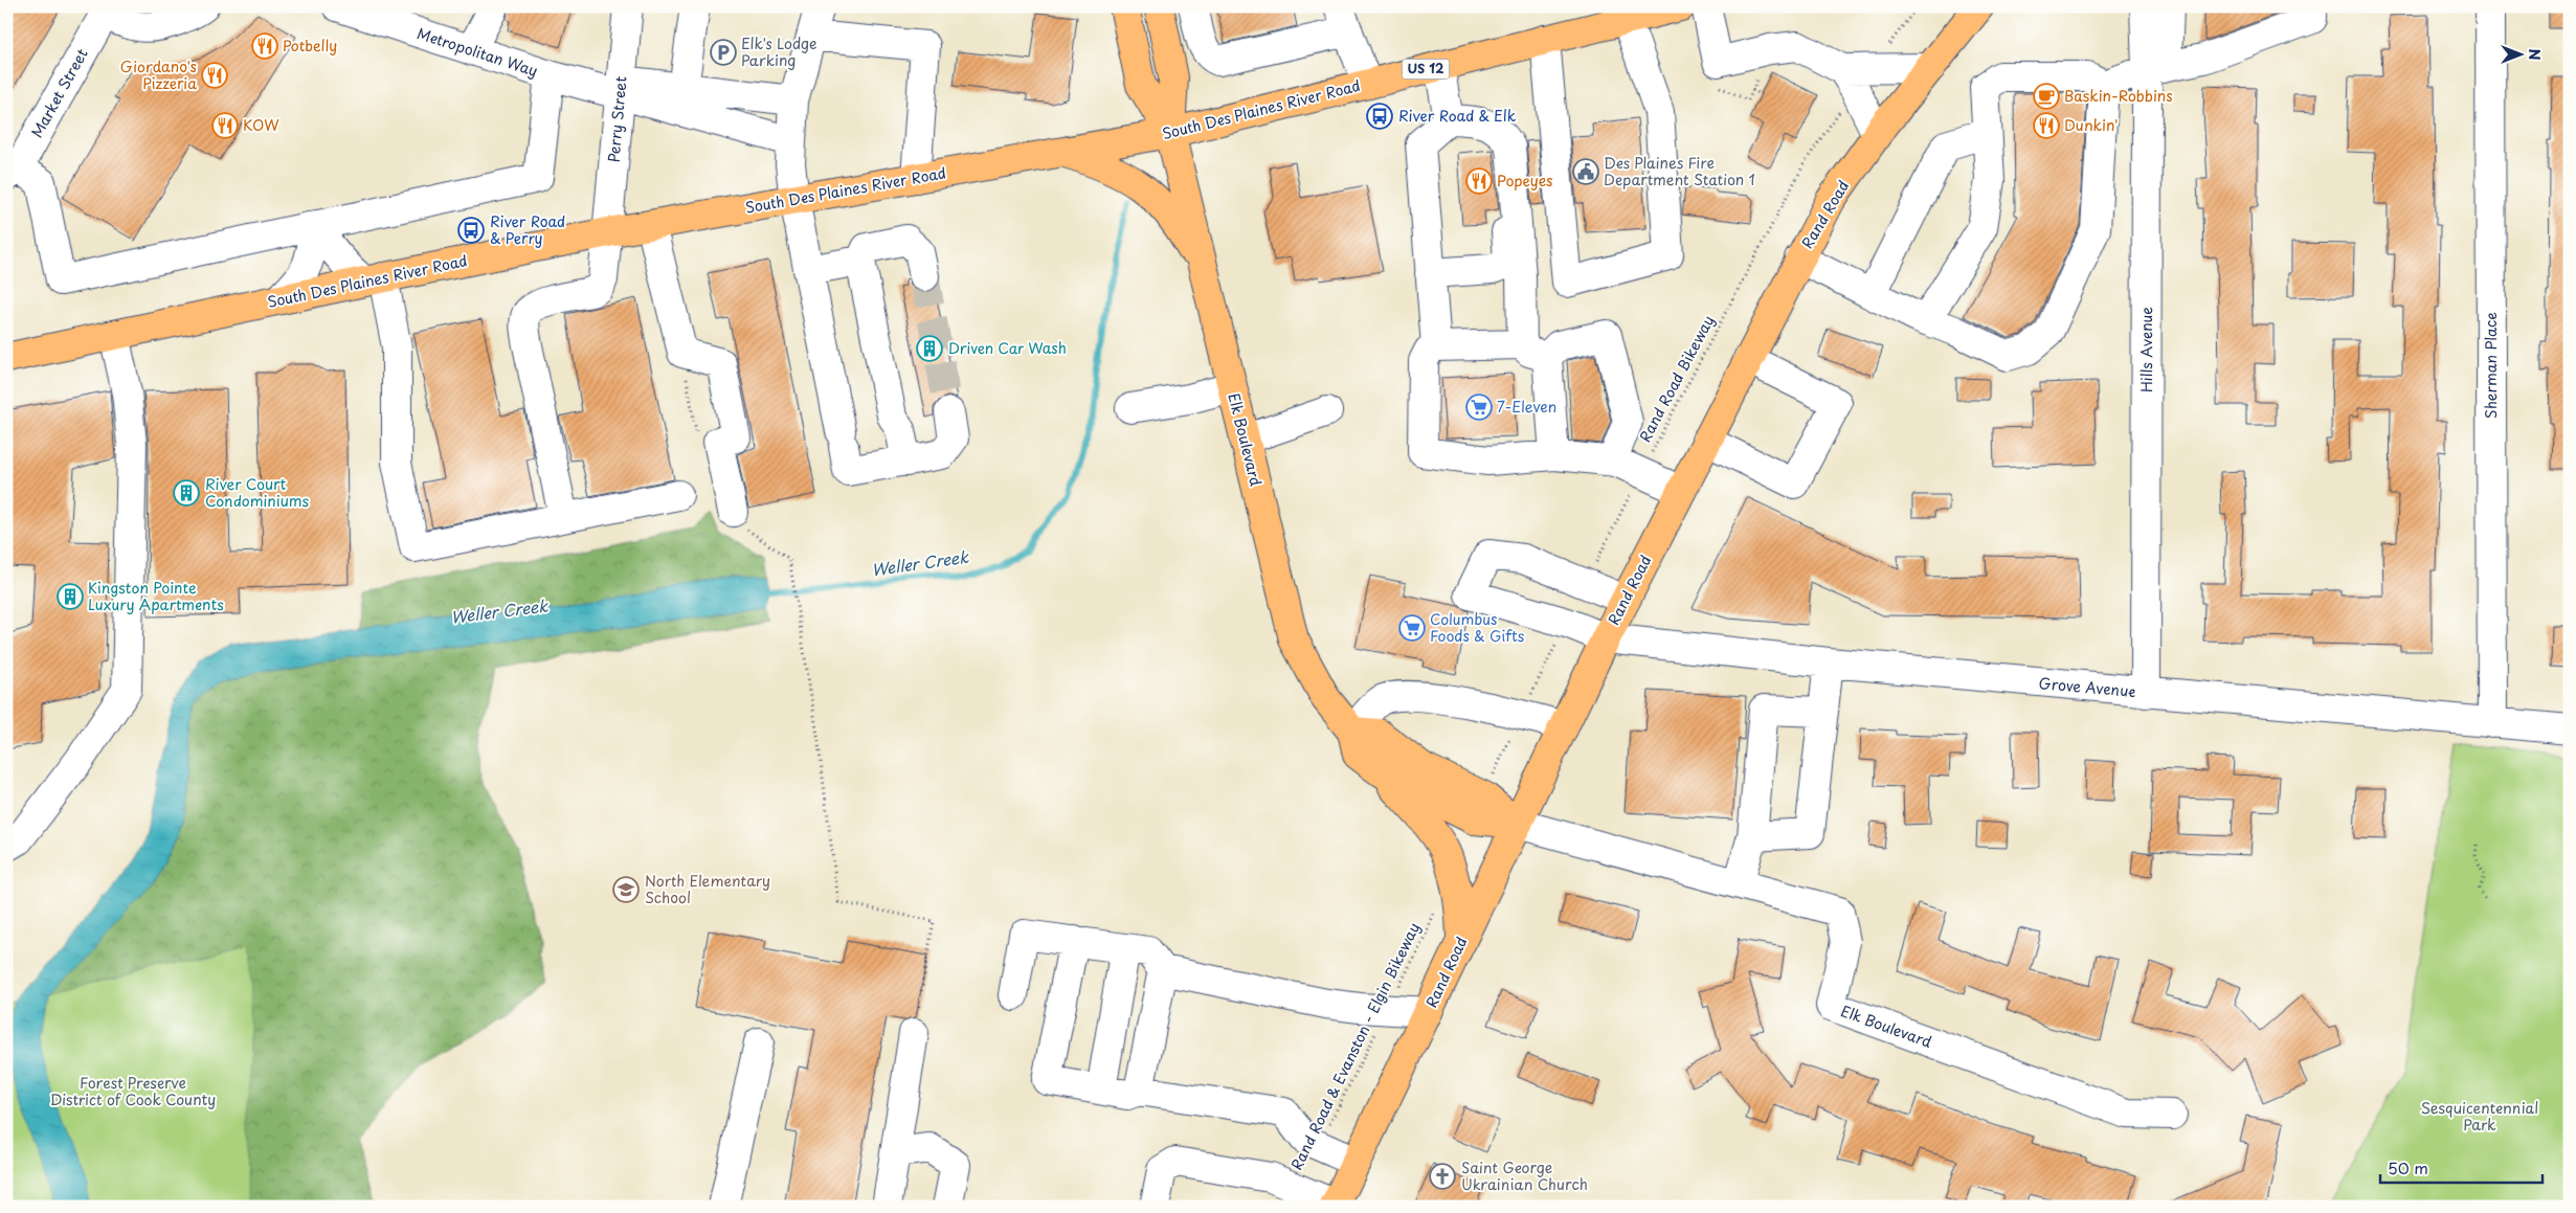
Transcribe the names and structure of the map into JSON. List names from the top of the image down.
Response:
{
  "streets": {
    "main road": [
      "US 12",
      "South Des Plaines River Road",
      "Rand Road",
      "Elk Boulevard"
    ],
    "street": [
      "Metropolitan Way",
      "Market Street",
      "Perry Street",
      "Hills Avenue",
      "Sherman Place",
      "Grove Avenue"
    ],
    "path": ["Rand Road Bikeway", "Rand Road & Evanston - Elgin Bikeway"]
  },
  "crossings": [
    ["Metropolitan Way", "Perry Street"],
    ["South Des Plaines River Road", "Perry Street"],
    ["South Des Plaines River Road", "Elk Boulevard"],
    ["Rand Road", "Elk Boulevard"],
    ["Rand Road", "Grove Avenue"],
    ["Hills Avenue", "Grove Avenue"],
    ["Sherman Place", "Grove Avenue"],
    ["Rand Road Bikeway", "Grove Avenue"]
  ],
  "water": ["Weller Creek"],
  "parks": ["Forest Preserve District of Cook County", "Sesquicentennial Park"],
  "places": {
    "restaurant": [
      "Potbelly",
      "Giordano's Pizzeria",
      "KOW",
      "Dunkin'",
      "Popeyes"
    ],
    "parking": ["Elk's Lodge Parking"],
    "cafe": ["Baskin-Robbins"],
    "bus stop": ["River Road & Elk", "River Road & Perry"],
    "public building": ["Des Plaines Fire Department Station 1"],
    "building": ["Driven Car Wash", "River Court Condominiums", "Kingston Pointe Luxury Apartments"],
    "supermarket": ["7-Eleven", "Columbus Foods & Gifts"],
    "school or university": ["North Elementary School"],
    "church": ["Saint George Ukrainian Church"]
  },
  "scale_bar": "50 m",
  "north": "right"
}
